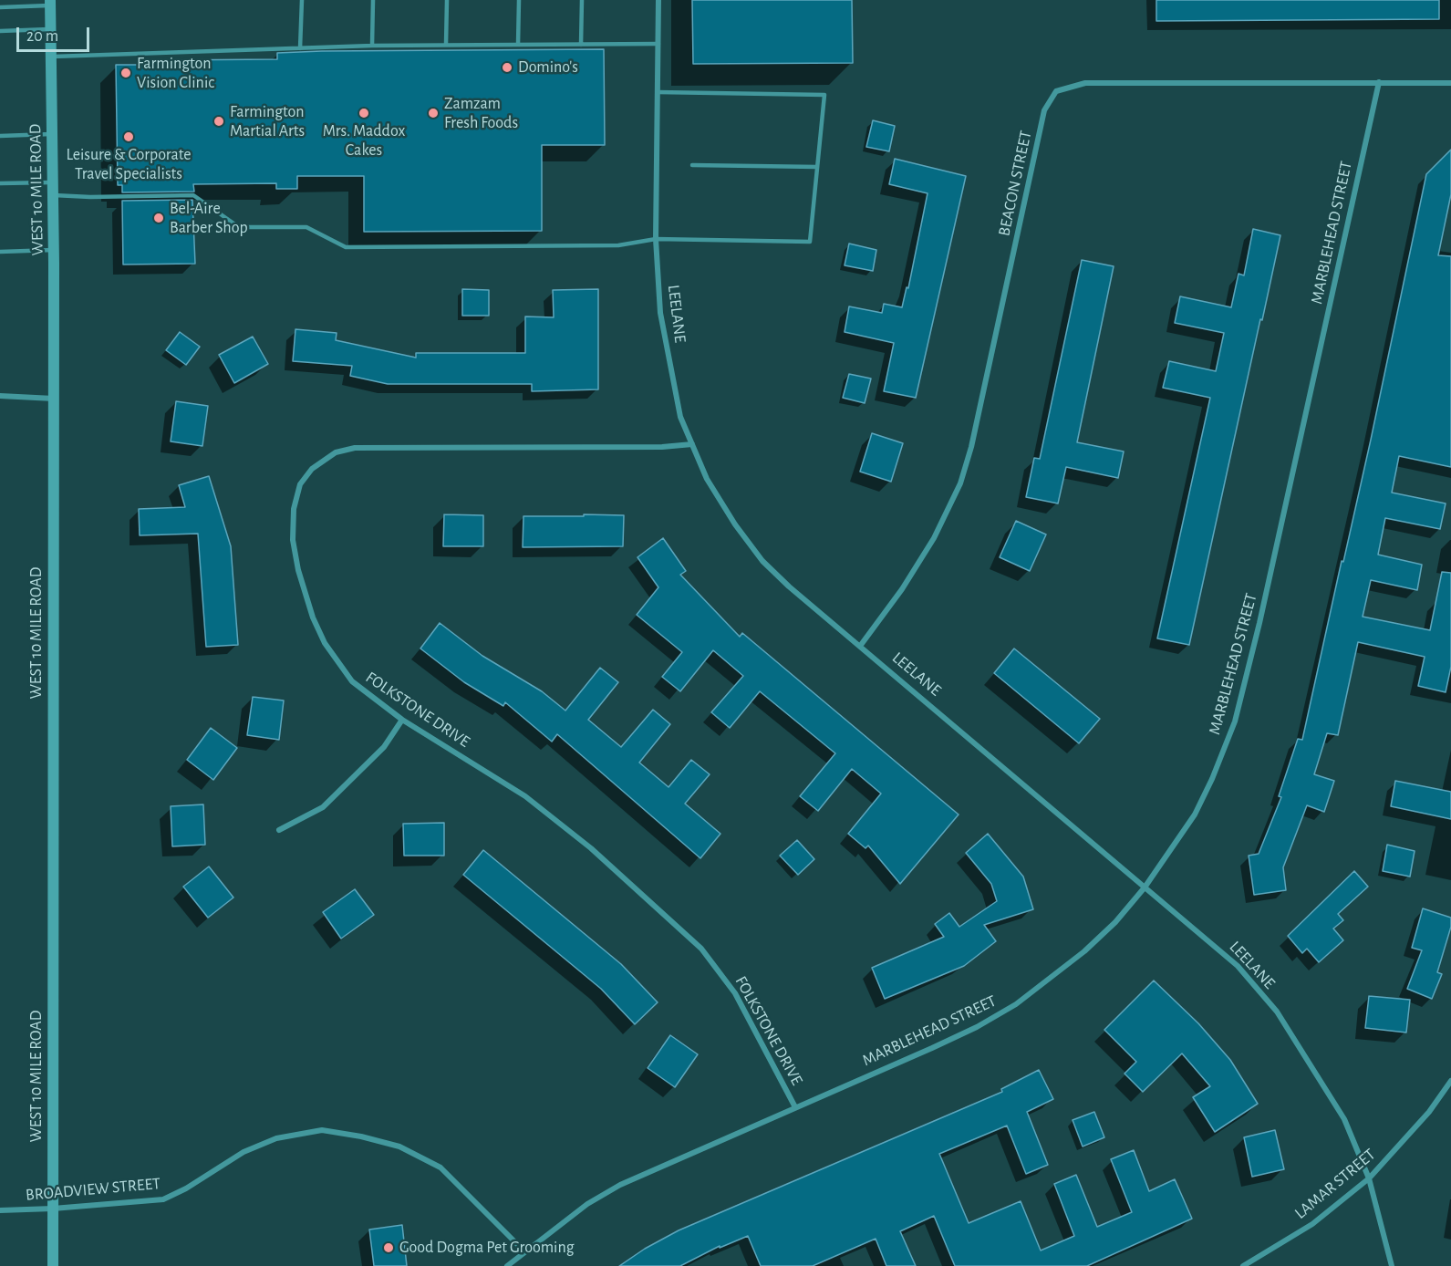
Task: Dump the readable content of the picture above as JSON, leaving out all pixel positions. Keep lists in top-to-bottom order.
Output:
{
  "streets": {
    "street": [
      "BEACON STREET",
      "WEST 10 MILE ROAD",
      "MARBLEHEAD STREET",
      "LEELANE",
      "FOLKSTONE DRIVE",
      "LAMAR STREET",
      "BROADVIEW STREET"
    ]
  },
  "crossings": [
    ["BEACON STREET", "MARBLEHEAD STREET"],
    ["BEACON STREET", "LEELANE"],
    ["WEST 10 MILE ROAD", "BROADVIEW STREET"],
    ["MARBLEHEAD STREET", "LEELANE"],
    ["MARBLEHEAD STREET", "FOLKSTONE DRIVE"],
    ["MARBLEHEAD STREET", "BROADVIEW STREET"],
    ["LEELANE", "FOLKSTONE DRIVE"],
    ["LEELANE", "LAMAR STREET"]
  ],
  "places": [
    "Domino's",
    "Farmington Vision Clinic",
    "Mrs. Maddox Cakes",
    "Zamzam Fresh Foods",
    "Farmington Martial Arts",
    "Leisure & Corporate Travel Specialists",
    "Bel-Aire Barber Shop",
    "Good Dogma Pet Grooming"
  ],
  "scale_bar": "20 m"
}
